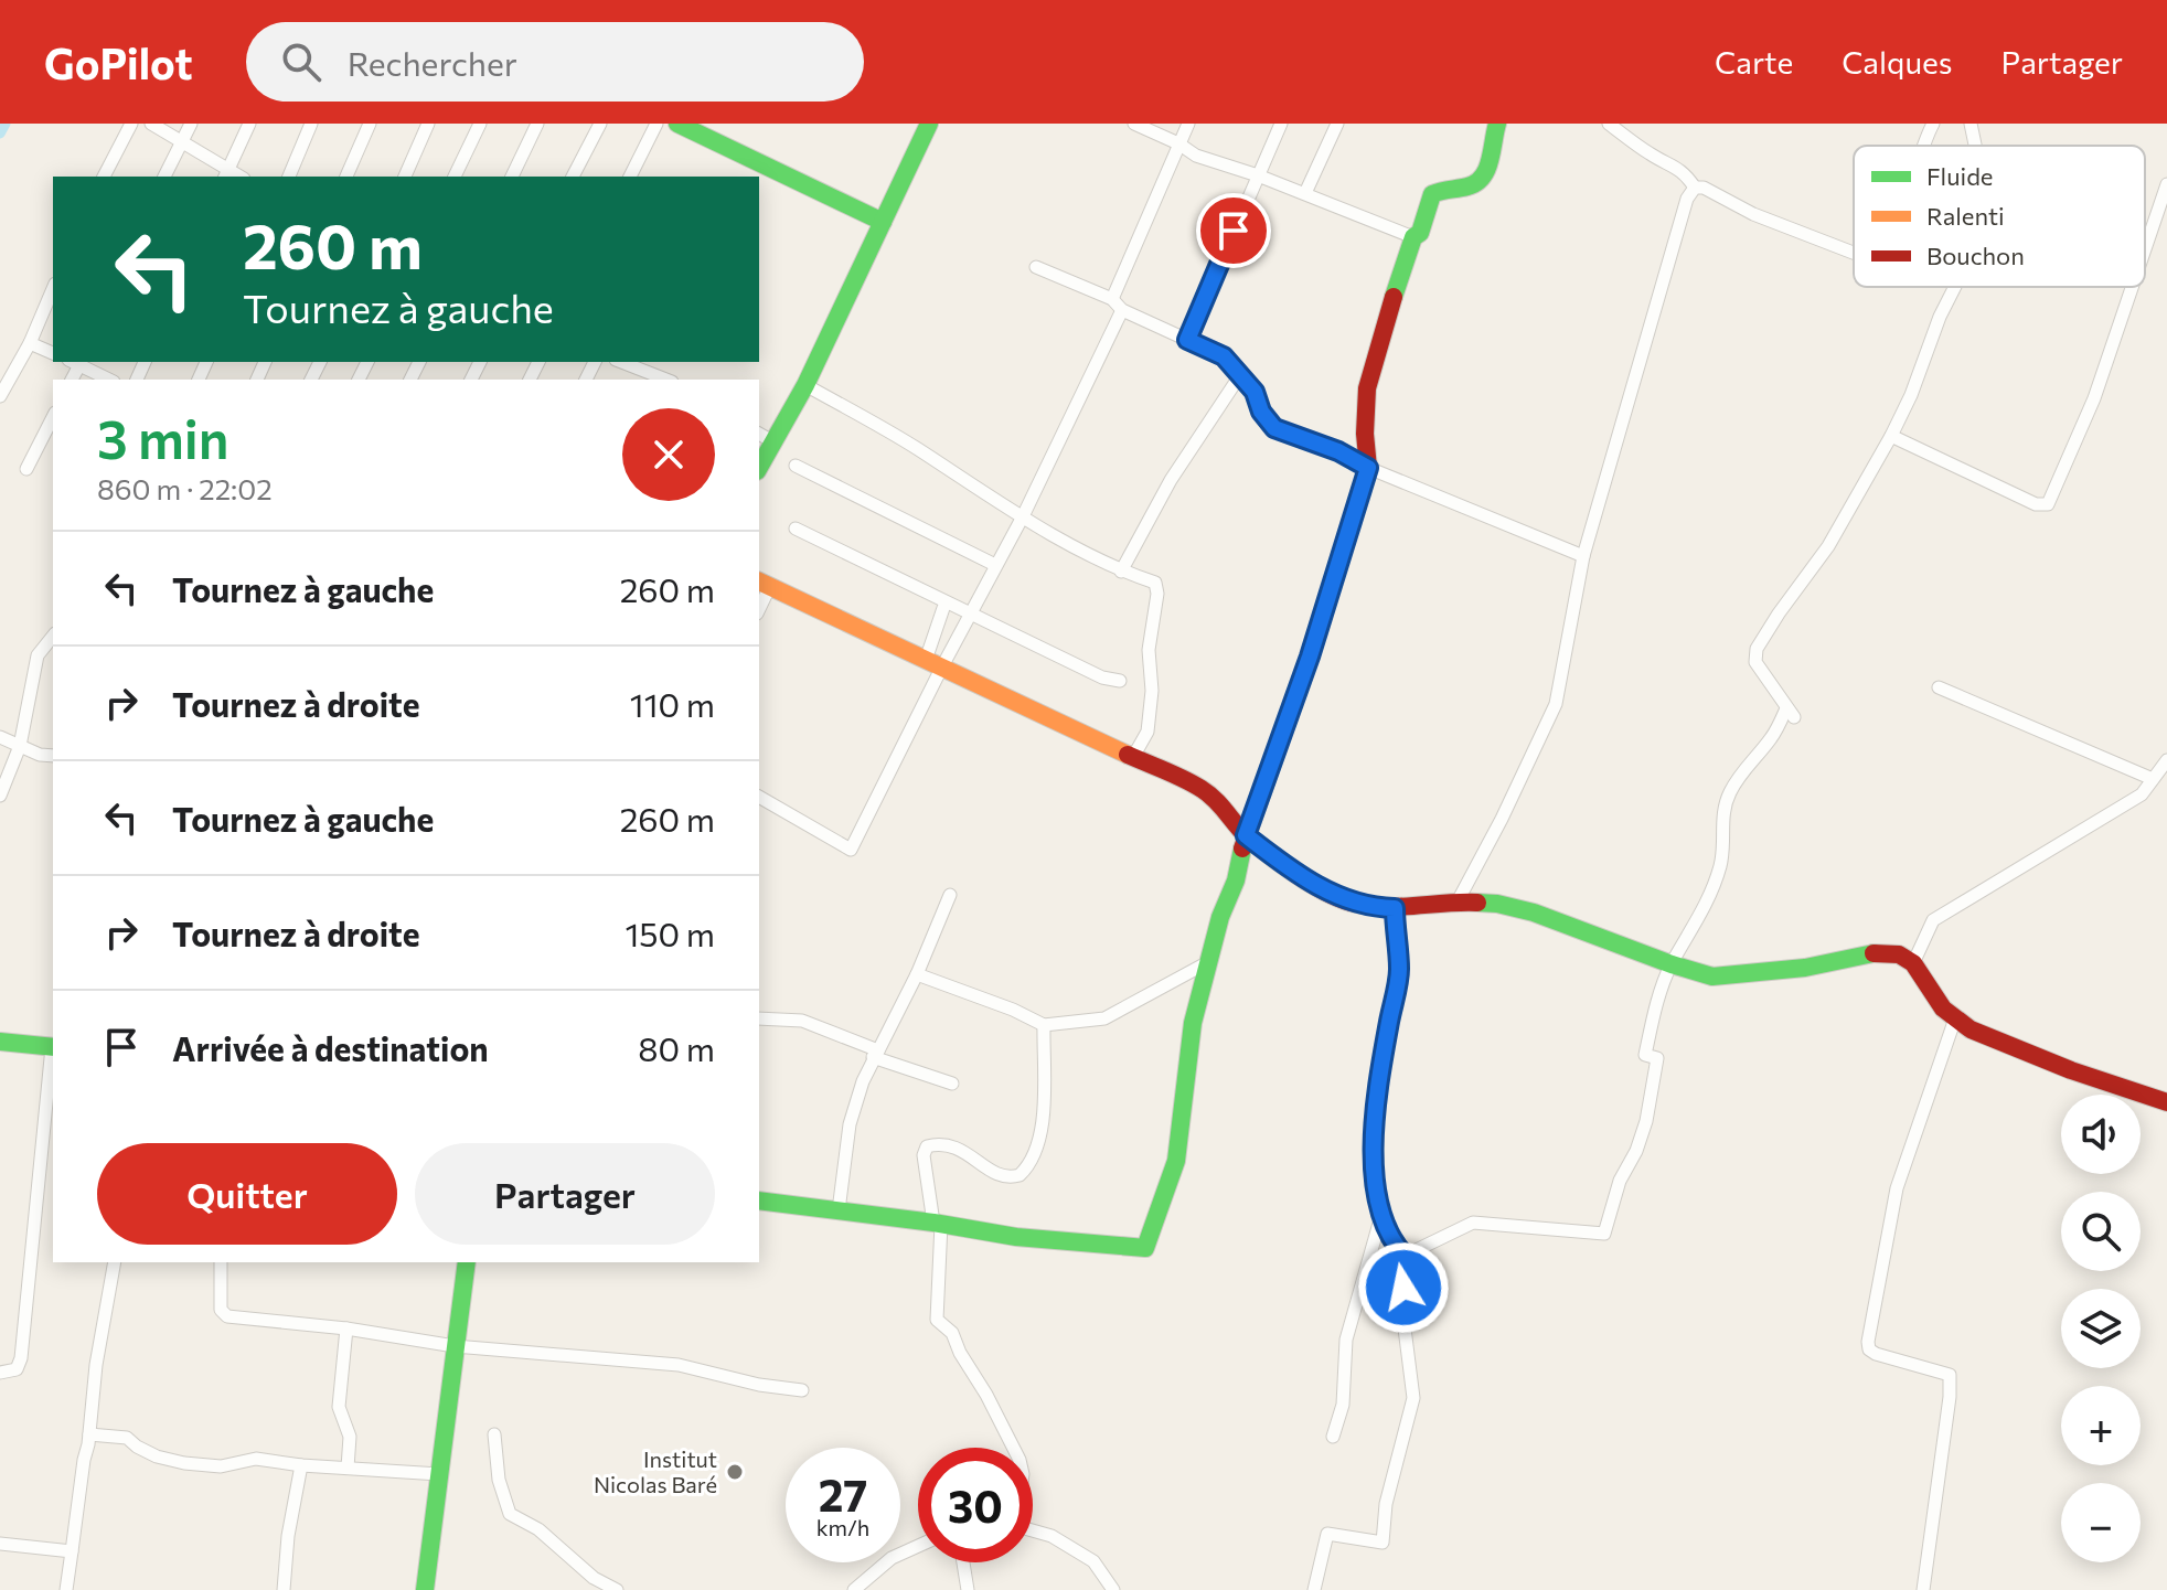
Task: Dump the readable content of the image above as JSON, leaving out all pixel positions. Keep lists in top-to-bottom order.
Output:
{
  "places": ["Institut Nicolas Baré"],
  "legend": ["Fluide", "Ralenti", "Bouchon"],
  "page": {
    "header": "GoPilot",
    "search": "Rechercher",
    "nav": ["Carte", "Calques", "Partager"],
    "turn": ["260 m", "Tournez à gauche"],
    "heading": ["3 min", "860 m · 22:02"],
    "list": [
      {
        "name": "Tournez à gauche",
        "value": "260 m"
      },
      {
        "name": "Tournez à droite",
        "value": "110 m"
      },
      {
        "name": "Tournez à gauche",
        "value": "260 m"
      },
      {
        "name": "Tournez à droite",
        "value": "150 m"
      },
      {
        "name": "Arrivée à destination",
        "value": "80 m"
      }
    ],
    "map_buttons": ["+", "−"],
    "buttons": ["Quitter", "Partager"],
    "speed": "27 km/h",
    "limit": "30"
  }
}
